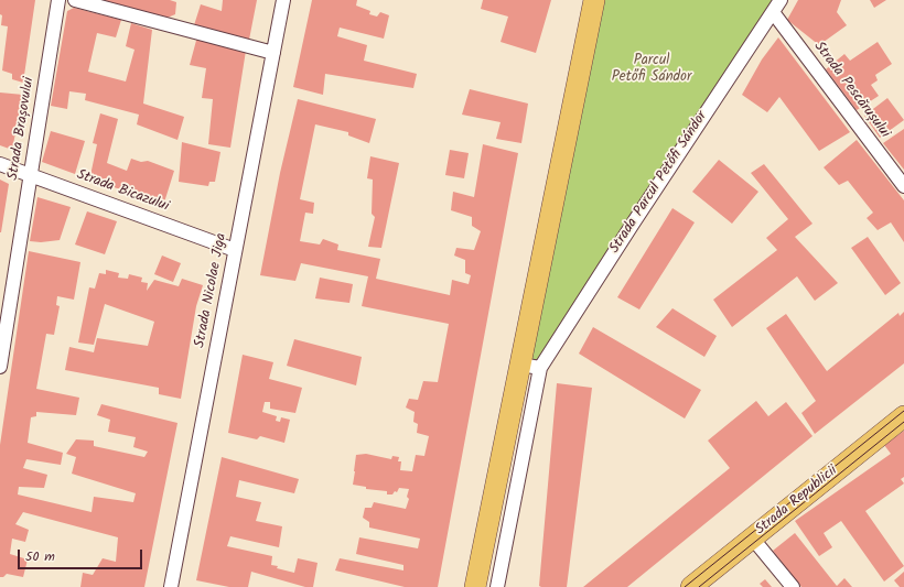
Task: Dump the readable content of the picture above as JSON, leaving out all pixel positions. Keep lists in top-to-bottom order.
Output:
{
  "streets": {
    "main road": ["Strada Republicii"],
    "street": [
      "Strada Pescărușului",
      "Strada Brașovului",
      "Strada Parcul Petőfi Sándor",
      "Strada Bicazului",
      "Strada Nicolae Jiga"
    ]
  },
  "crossings": [
    ["Strada Pescărușului", "Strada Parcul Petőfi Sándor"],
    ["Strada Brașovului", "Strada Bicazului"],
    ["Strada Bicazului", "Strada Nicolae Jiga"]
  ],
  "parks": ["Parcul Petőfi Sándor"],
  "scale_bar": "50 m"
}
